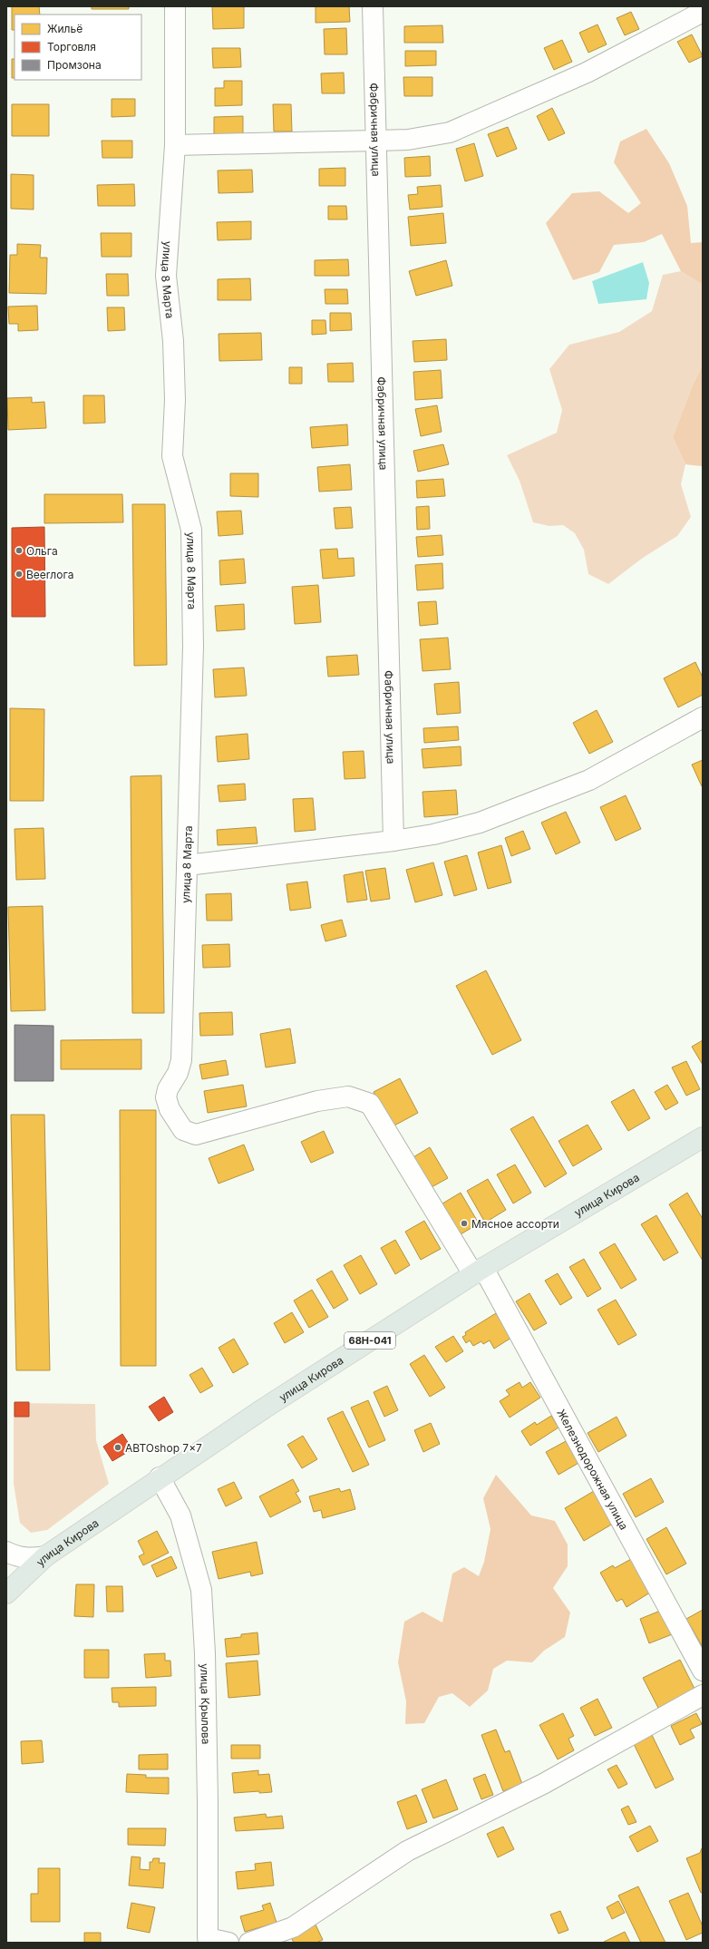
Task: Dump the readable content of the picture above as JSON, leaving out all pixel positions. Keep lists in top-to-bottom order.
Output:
{
  "streets": {
    "main road": ["улица Кирова", "68Н-041"],
    "street": [
      "Фабричная улица",
      "улица 8 Марта",
      "Железнодорожная улица",
      "улица Крылова"
    ]
  },
  "crossings": [
    ["улица 8 Марта", "Железнодорожная улица"],
    ["улица Кирова", "Железнодорожная улица"],
    ["улица Кирова", "улица Крылова"]
  ],
  "places": [
    "Ольга",
    "Beerлога",
    "Мясное ассорти",
    "АВТОshop 7x7"
  ],
  "legend": ["Жильё", "Торговля", "Промзона"]
}
